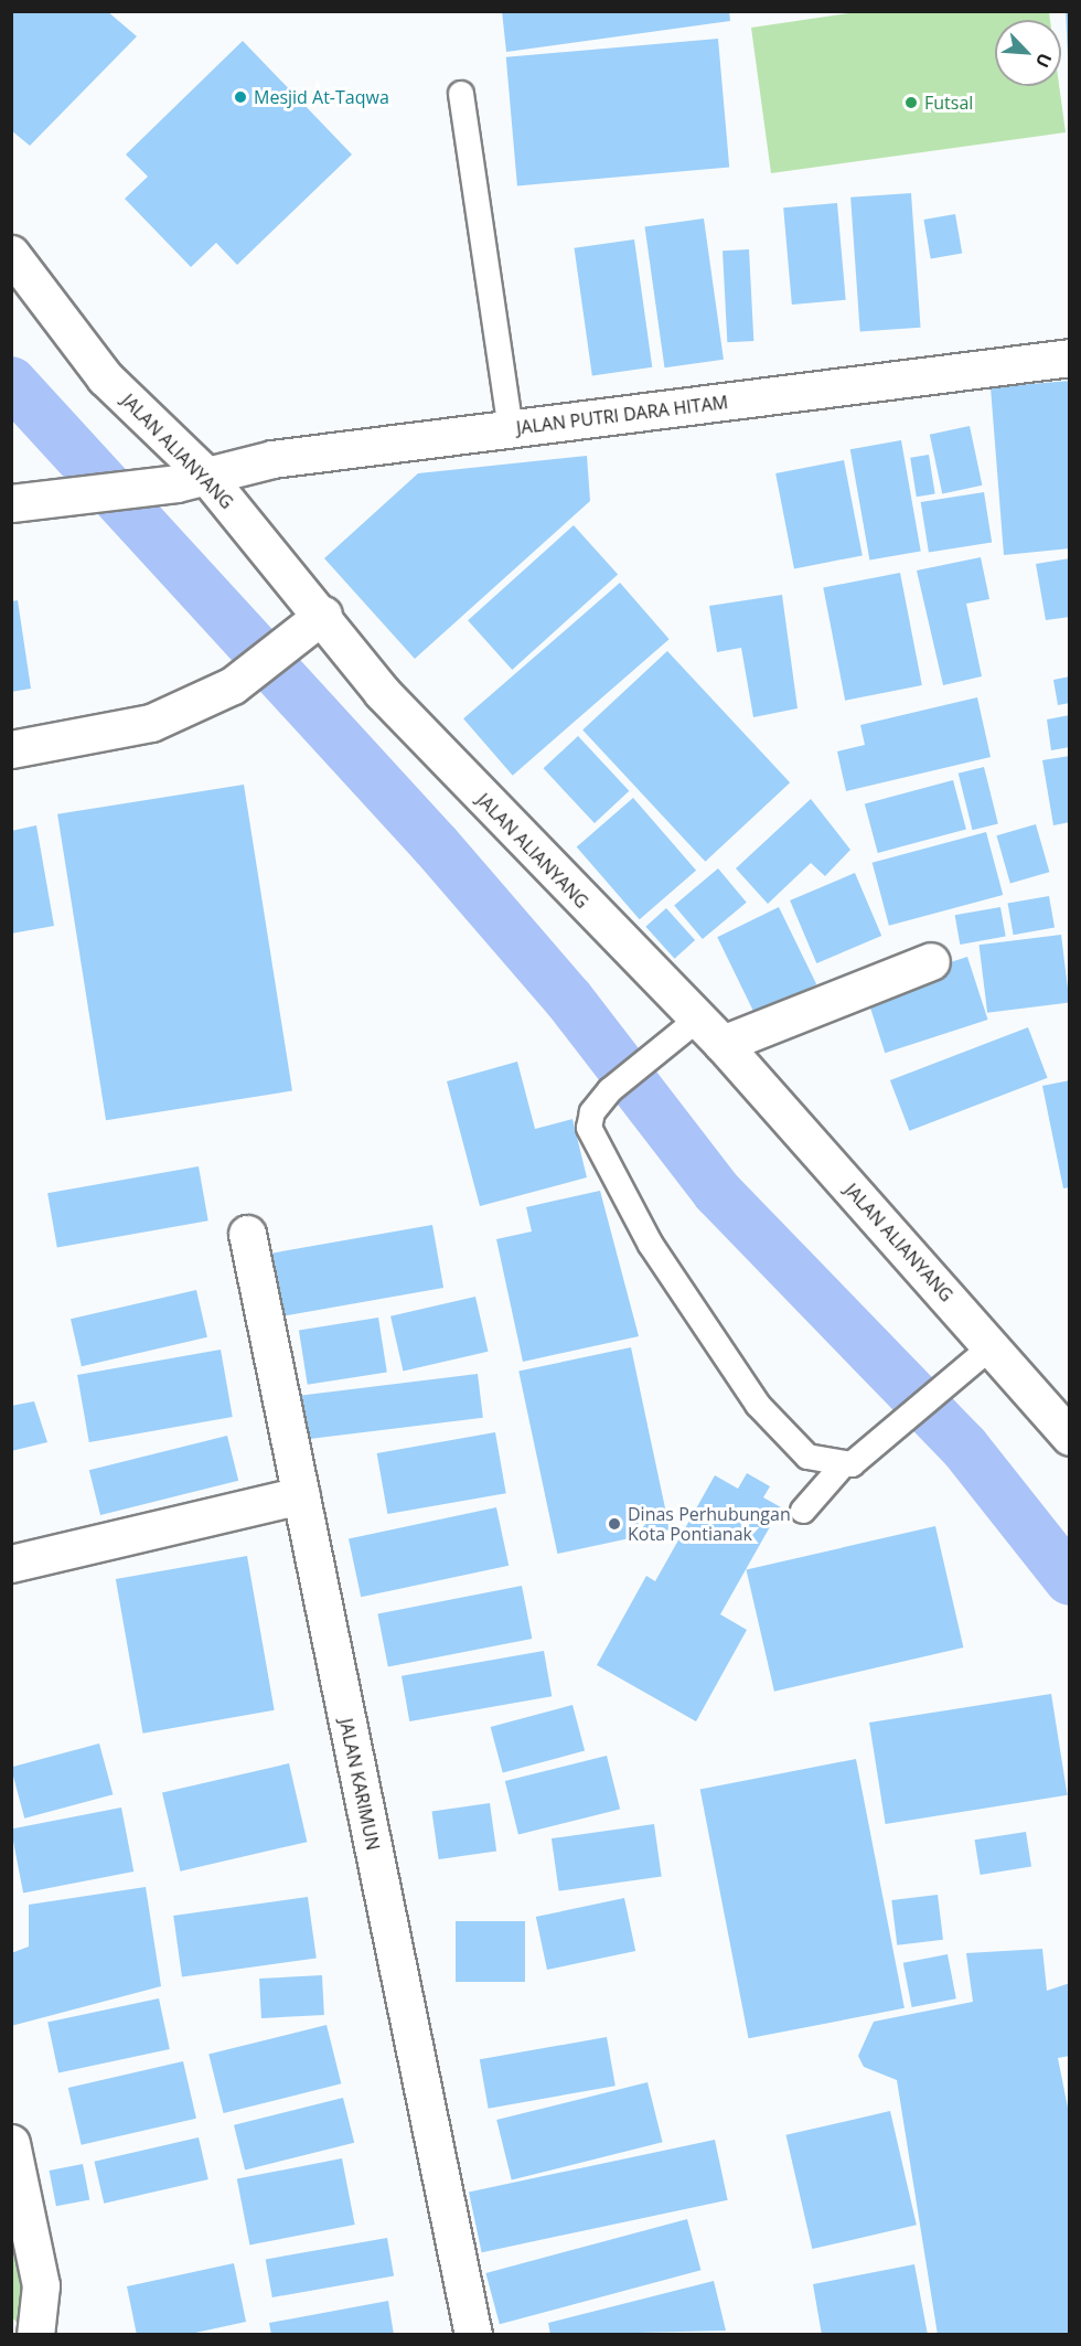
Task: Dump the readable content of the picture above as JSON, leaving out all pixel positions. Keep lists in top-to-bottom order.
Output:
{
  "streets": {
    "street": ["JALAN PUTRI DARA HITAM", "JALAN ALIANYANG", "JALAN KARIMUN"]
  },
  "crossings": [
    ["JALAN PUTRI DARA HITAM", "JALAN ALIANYANG"]
  ],
  "places": ["Mesjid At-Taqwa", "Futsal", "Dinas Perhubungan Kota Pontianak"],
  "north": "bottom right"
}
